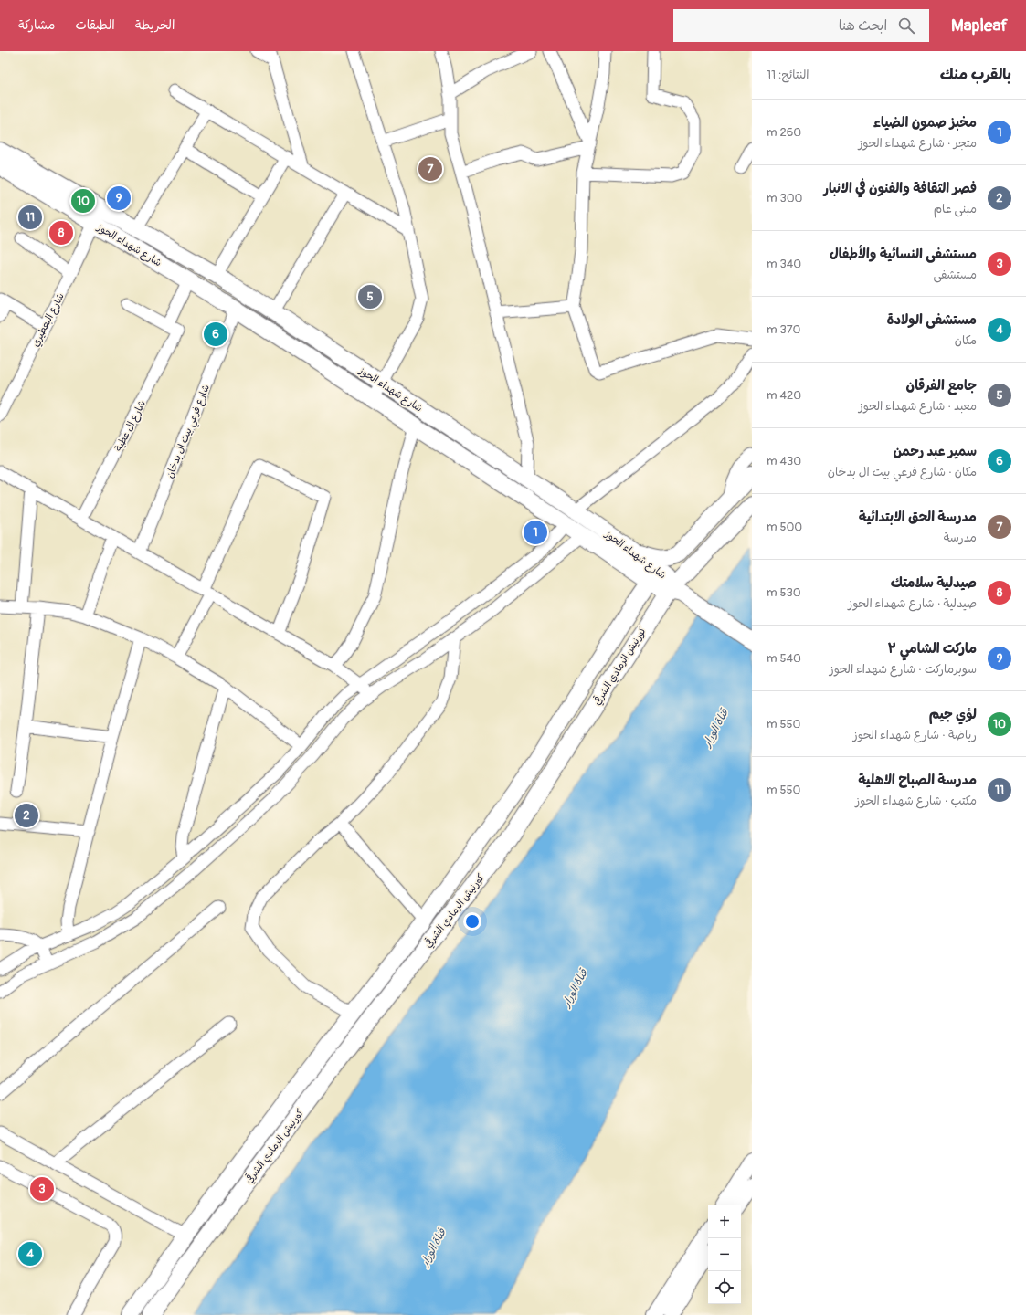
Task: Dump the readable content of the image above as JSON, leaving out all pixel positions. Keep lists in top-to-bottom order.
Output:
{
  "streets": {
    "main road": ["شارع شهداء الحوز", "كورنيش الرمادي الشرقي"],
    "street": ["شارع البعطيري", "شارع ال عطية", "شارع فرعي بيت ال بدخان"]
  },
  "crossings": [
    ["شارع شهداء الحوز", "شارع البعطيري"],
    ["شارع شهداء الحوز", "شارع ال عطية"],
    ["شارع شهداء الحوز", "شارع فرعي بيت ال بدخان"],
    ["شارع شهداء الحوز", "كورنيش الرمادي الشرقي"]
  ],
  "water": ["قناة الورار"],
  "page": {
    "header": "Mapleaf",
    "search": "ابحث هنا",
    "nav": ["الخريطة", "الطبقات", "مشاركة"],
    "heading": ["بالقرب منك", "النتائج: 11"],
    "list": [
      {
        "mark": "1",
        "name": "مخبز صمون الضياء",
        "note": "متجر · شارع شهداء الحوز",
        "value": "260 m"
      },
      {
        "mark": "2",
        "name": "فصر الثقافة والفنون في الانبار",
        "note": "مبنى عام",
        "value": "300 m"
      },
      {
        "mark": "3",
        "name": "مستشفى النسائية والأطفال",
        "note": "مستشفى",
        "value": "340 m"
      },
      {
        "mark": "4",
        "name": "مستشفى الولادة",
        "note": "مكان",
        "value": "370 m"
      },
      {
        "mark": "5",
        "name": "جامع الفرقان",
        "note": "معبد · شارع شهداء الحوز",
        "value": "420 m"
      },
      {
        "mark": "6",
        "name": "سمير عبد رحمن",
        "note": "مكان · شارع فرعي بيت ال بدخان",
        "value": "430 m"
      },
      {
        "mark": "7",
        "name": "مدرسة الحق الابتدائية",
        "note": "مدرسة",
        "value": "500 m"
      },
      {
        "mark": "8",
        "name": "صيدلية سلامتك",
        "note": "صيدلية · شارع شهداء الحوز",
        "value": "530 m"
      },
      {
        "mark": "9",
        "name": "ماركت الشامي ٣",
        "note": "سوبرماركت · شارع شهداء الحوز",
        "value": "540 m"
      },
      {
        "mark": "10",
        "name": "لؤي جيم",
        "note": "رياضة · شارع شهداء الحوز",
        "value": "550 m"
      },
      {
        "mark": "11",
        "name": "مدرسة الصباح الاهلية",
        "note": "مكتب · شارع شهداء الحوز",
        "value": "550 m"
      }
    ],
    "pins": [
      "7",
      "9",
      "10",
      "11",
      "8",
      "5",
      "6",
      "1",
      "2",
      "3",
      "4"
    ],
    "map_buttons": ["+", "−"]
  }
}
